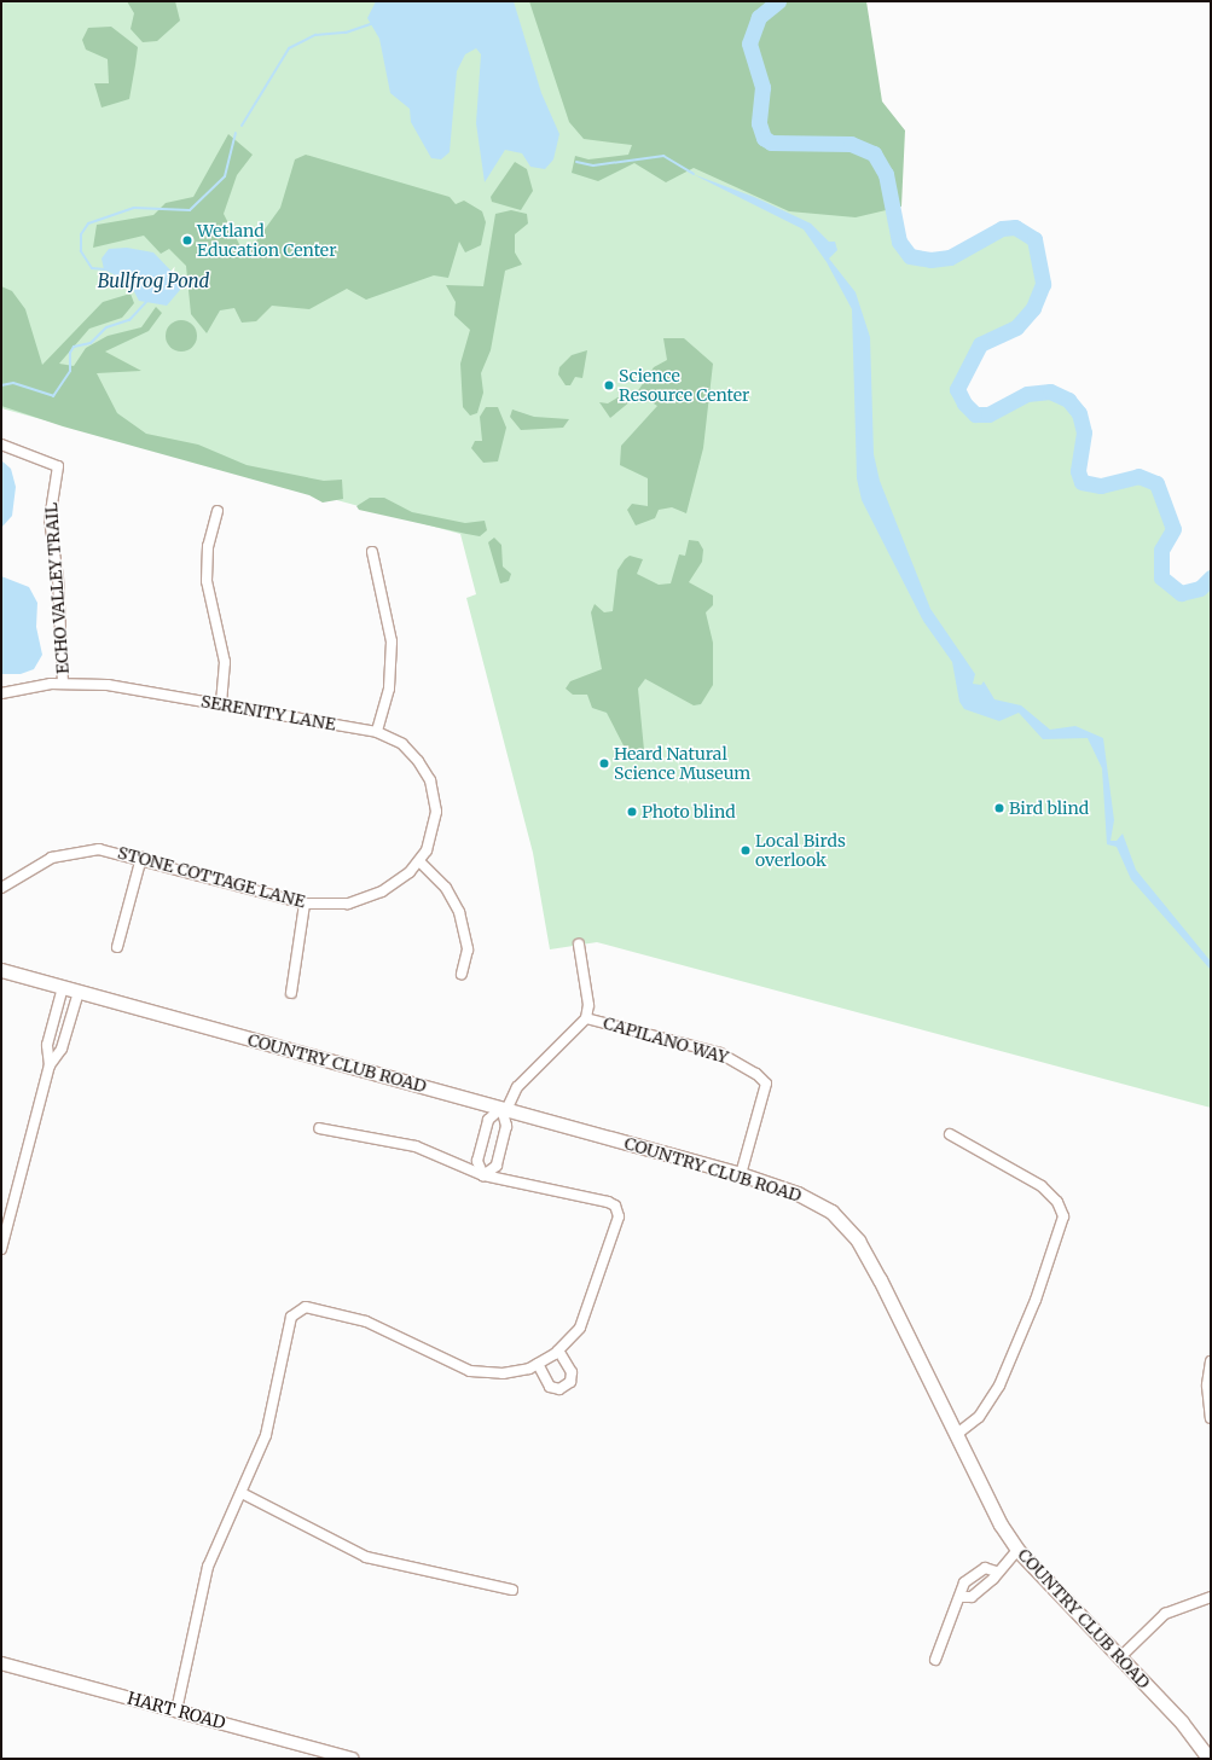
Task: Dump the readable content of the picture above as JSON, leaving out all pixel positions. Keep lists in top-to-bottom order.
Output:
{
  "streets": {
    "main road": ["COUNTRY CLUB ROAD"],
    "street": [
      "ECHO VALLEY TRAIL",
      "SERENITY LANE",
      "STONE COTTAGE LANE",
      "CAPILANO WAY",
      "HART ROAD"
    ]
  },
  "crossings": [
    ["ECHO VALLEY TRAIL", "SERENITY LANE"],
    ["SERENITY LANE", "STONE COTTAGE LANE"],
    ["CAPILANO WAY", "COUNTRY CLUB ROAD"]
  ],
  "water": ["Bullfrog Pond"],
  "places": [
    "Wetland Education Center",
    "Science Resource Center",
    "Heard Natural Science Museum",
    "Bird blind",
    "Photo blind",
    "Local Birds overlook"
  ]
}
